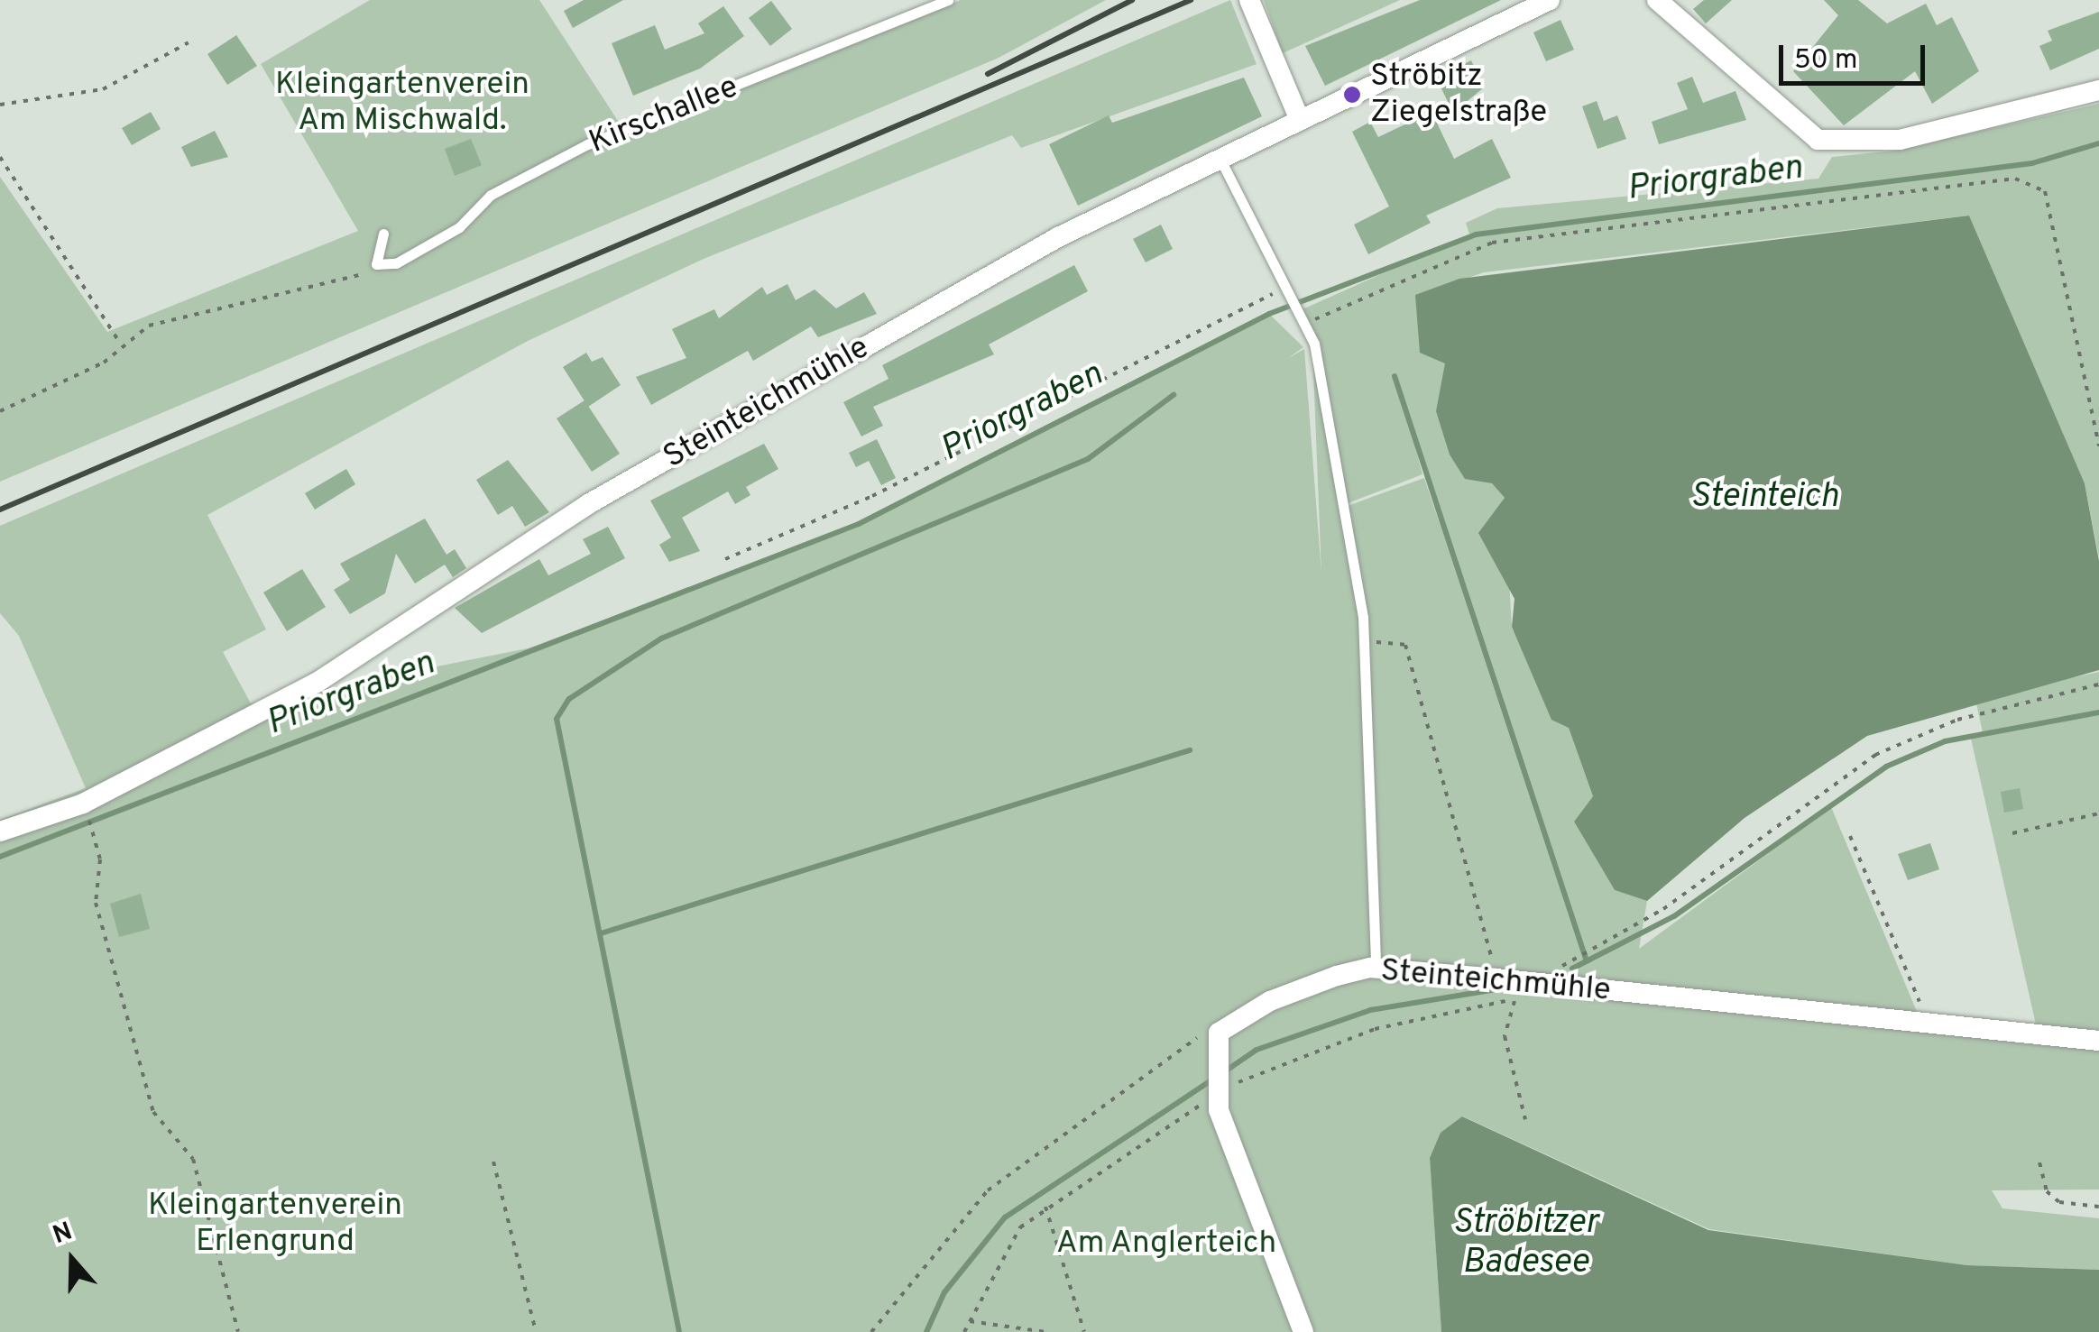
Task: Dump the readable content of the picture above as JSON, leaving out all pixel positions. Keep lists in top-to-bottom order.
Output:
{
  "streets": {
    "street": ["Steinteichmühle"],
    "lane": ["Kirschallee"]
  },
  "water": ["Priorgraben", "Steinteich", "Ströbitzer Badesee"],
  "parks": ["Kleingartenverein Am Mischwald.", "Kleingartenverein Erlengrund", "Am Anglerteich"],
  "places": ["Ströbitz Ziegelstraße"],
  "scale_bar": "50 m",
  "north": "top"
}
